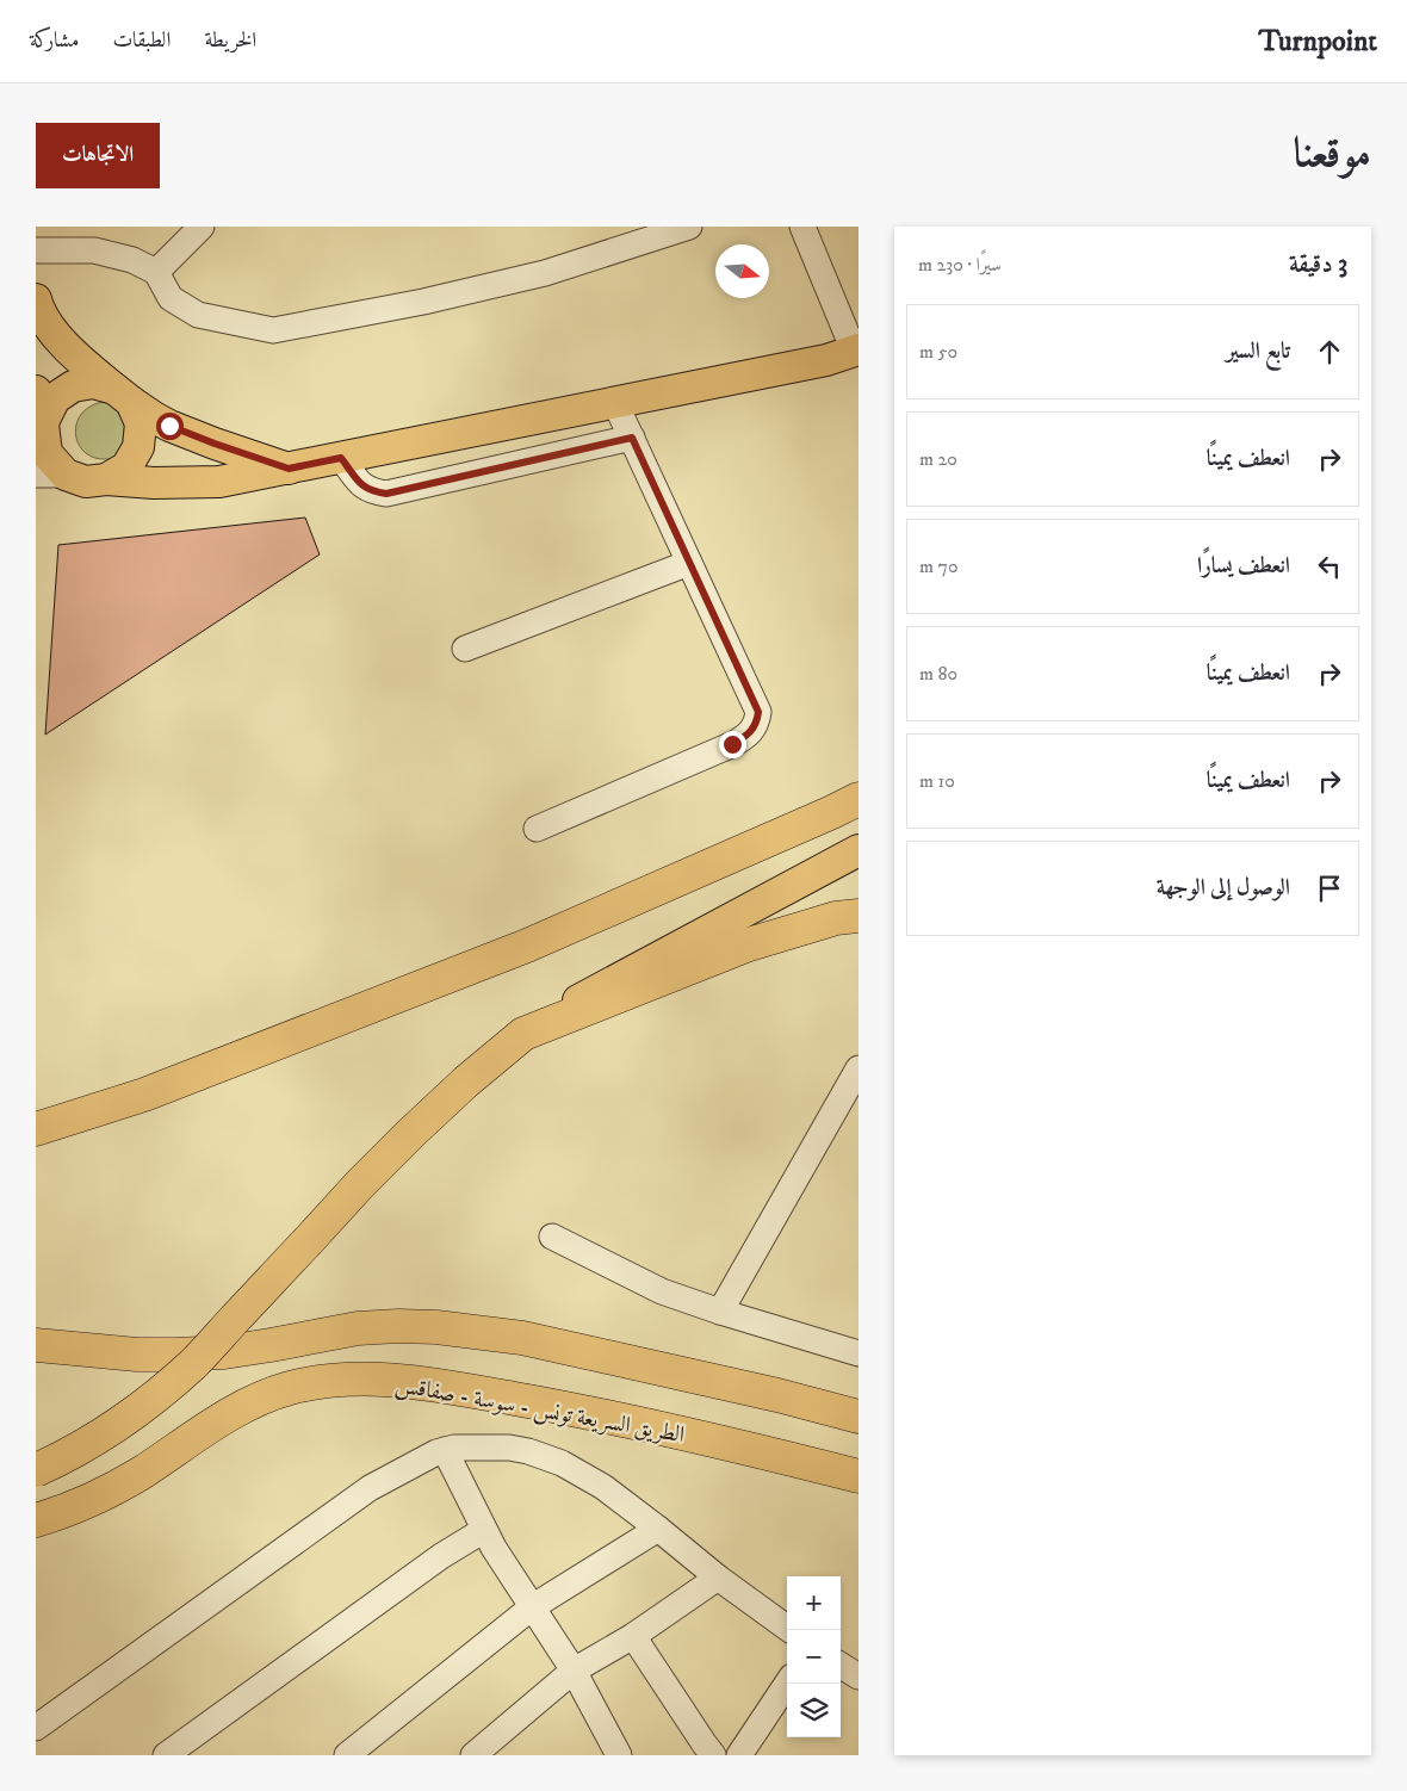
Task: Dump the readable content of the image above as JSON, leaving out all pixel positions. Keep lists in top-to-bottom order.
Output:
{
  "streets": {
    "highway": ["الطريق السريعة تونس - سوسة - صفاقس"]
  },
  "north": "right",
  "page": {
    "header": "Turnpoint",
    "nav": ["الخريطة", "الطبقات", "مشاركة"],
    "title": "موقعنا",
    "buttons": "الاتجاهات",
    "heading": ["3 دقيقة", "سيرًا · 230 m"],
    "list": [
      ["تابع السير", "50 m"],
      ["انعطف يمينًا", "20 m"],
      ["انعطف يسارًا", "70 m"],
      ["انعطف يمينًا", "80 m"],
      ["انعطف يمينًا", "10 m"],
      "الوصول إلى الوجهة"
    ],
    "map_buttons": ["+", "−"]
  }
}
